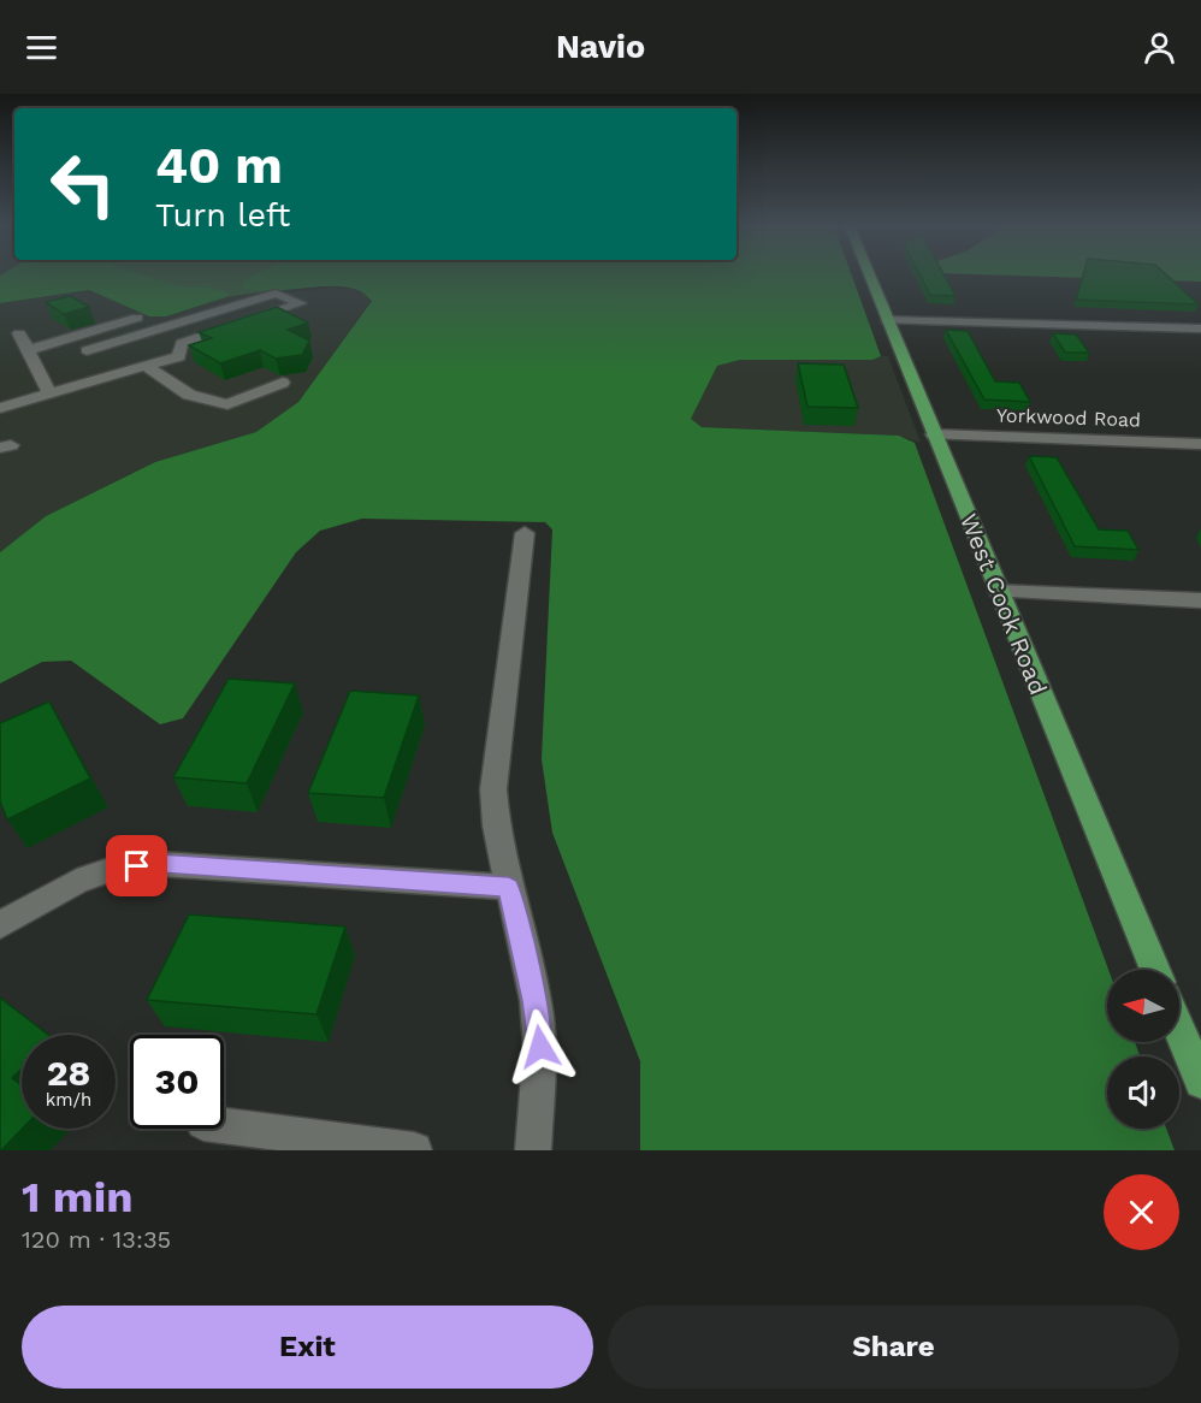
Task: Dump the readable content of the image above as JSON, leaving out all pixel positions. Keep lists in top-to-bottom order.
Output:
{
  "streets": {
    "main road": ["West Cook Road"],
    "street": ["Yorkwood Road"]
  },
  "crossings": [
    ["Yorkwood Road", "West Cook Road"]
  ],
  "north": "left",
  "page": {
    "header": "Navio",
    "turn": ["40 m", "Turn left"],
    "speed": "28 km/h",
    "limit": "30",
    "heading": ["1 min", "120 m · 13:35"],
    "buttons": ["Exit", "Share"]
  }
}
